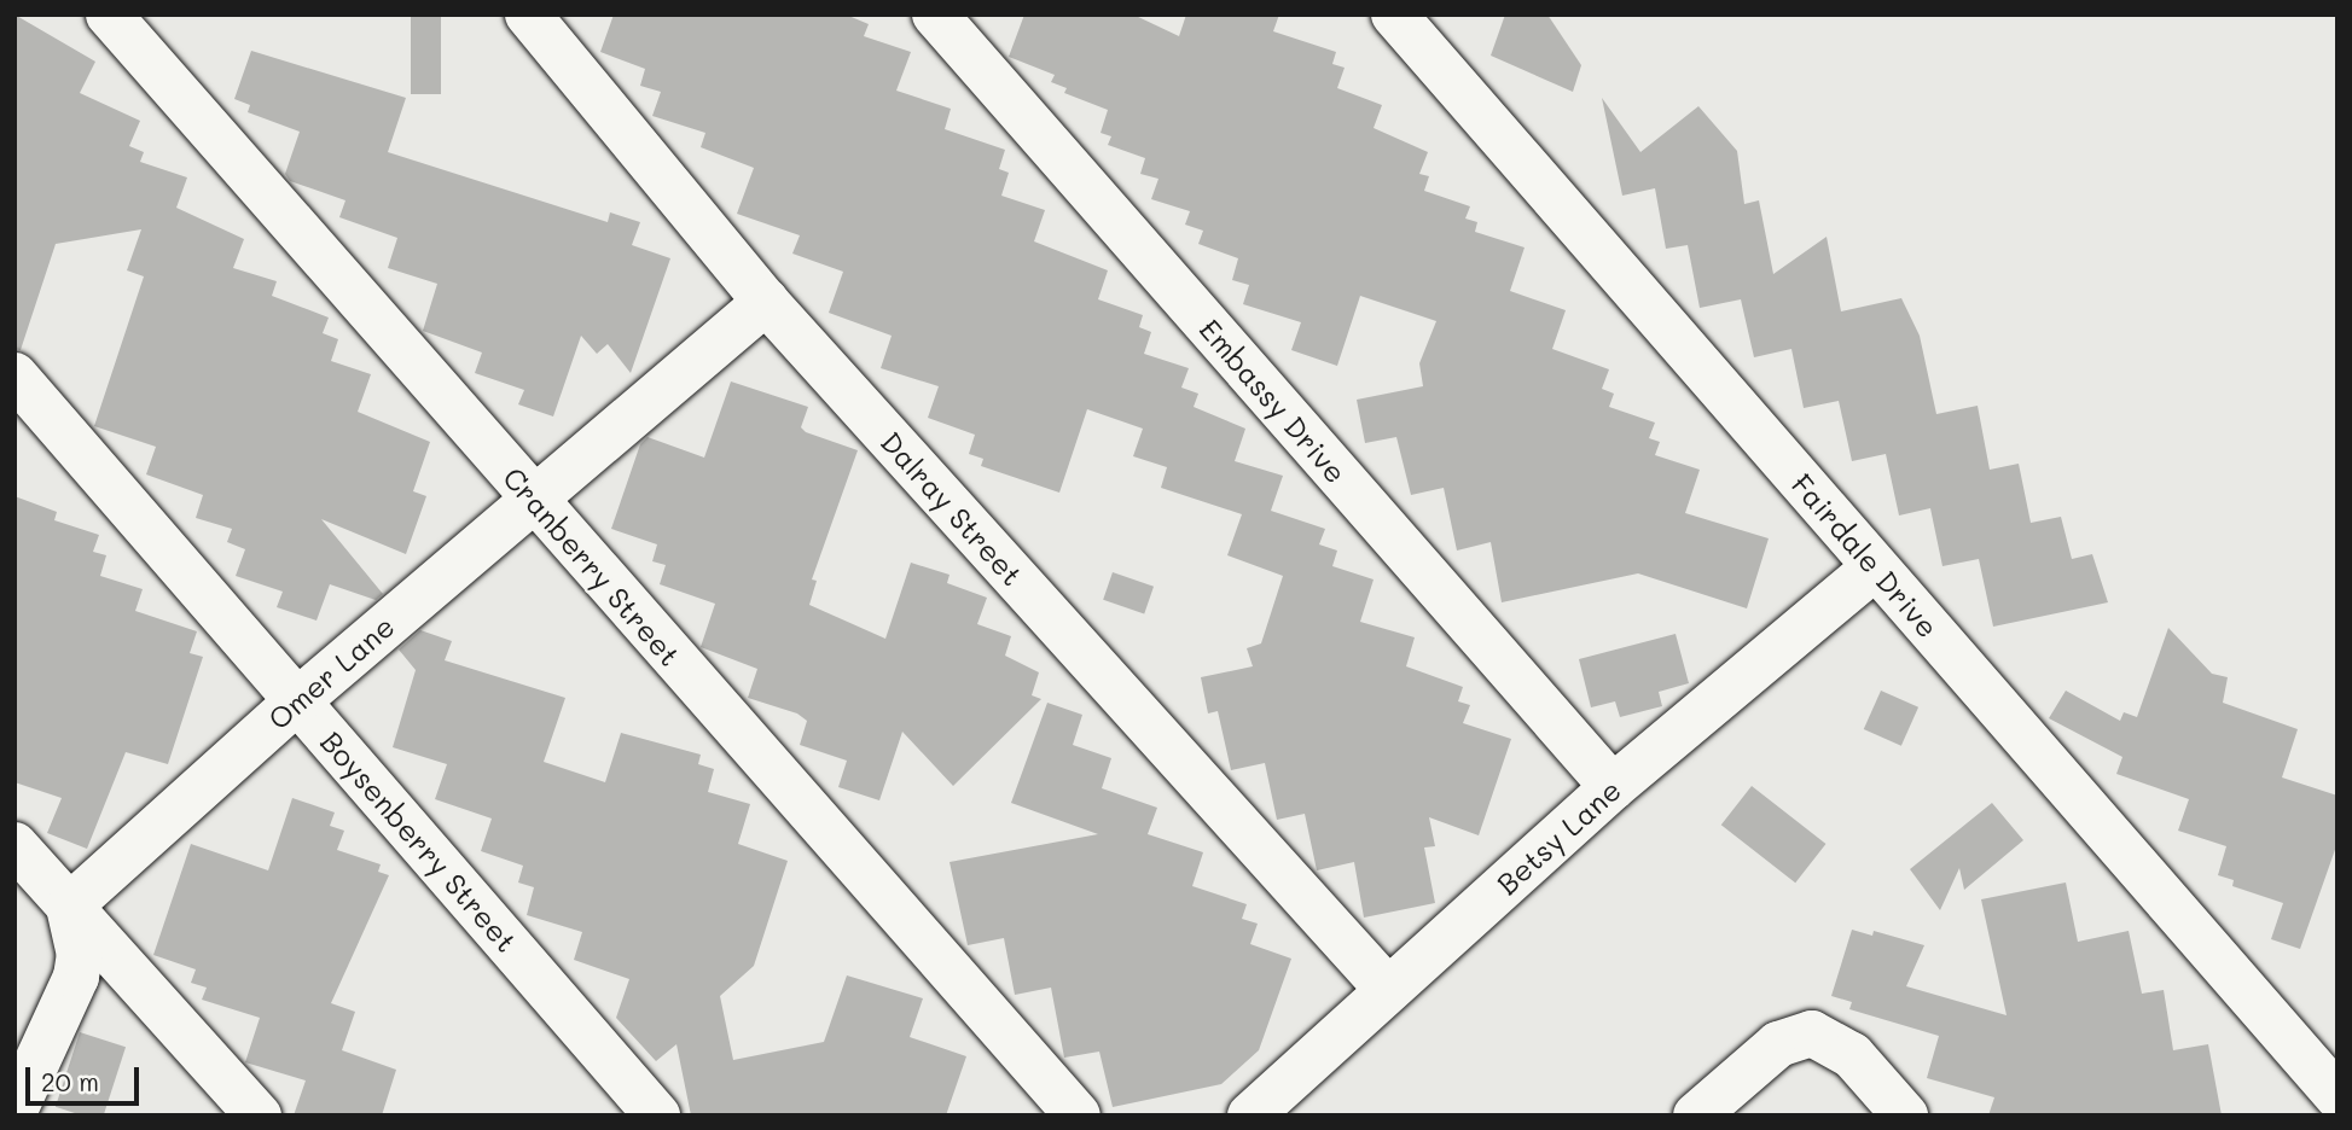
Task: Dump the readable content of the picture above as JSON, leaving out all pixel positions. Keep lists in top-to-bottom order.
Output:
{
  "streets": {
    "street": [
      "Embassy Drive",
      "Dalray Street",
      "Fairdale Drive",
      "Cranberry Street",
      "Omer Lane",
      "Betsy Lane",
      "Boysenberry Street"
    ]
  },
  "crossings": [
    ["Embassy Drive", "Betsy Lane"],
    ["Dalray Street", "Omer Lane"],
    ["Dalray Street", "Betsy Lane"],
    ["Fairdale Drive", "Betsy Lane"],
    ["Cranberry Street", "Omer Lane"],
    ["Omer Lane", "Boysenberry Street"]
  ],
  "scale_bar": "20 m"
}
